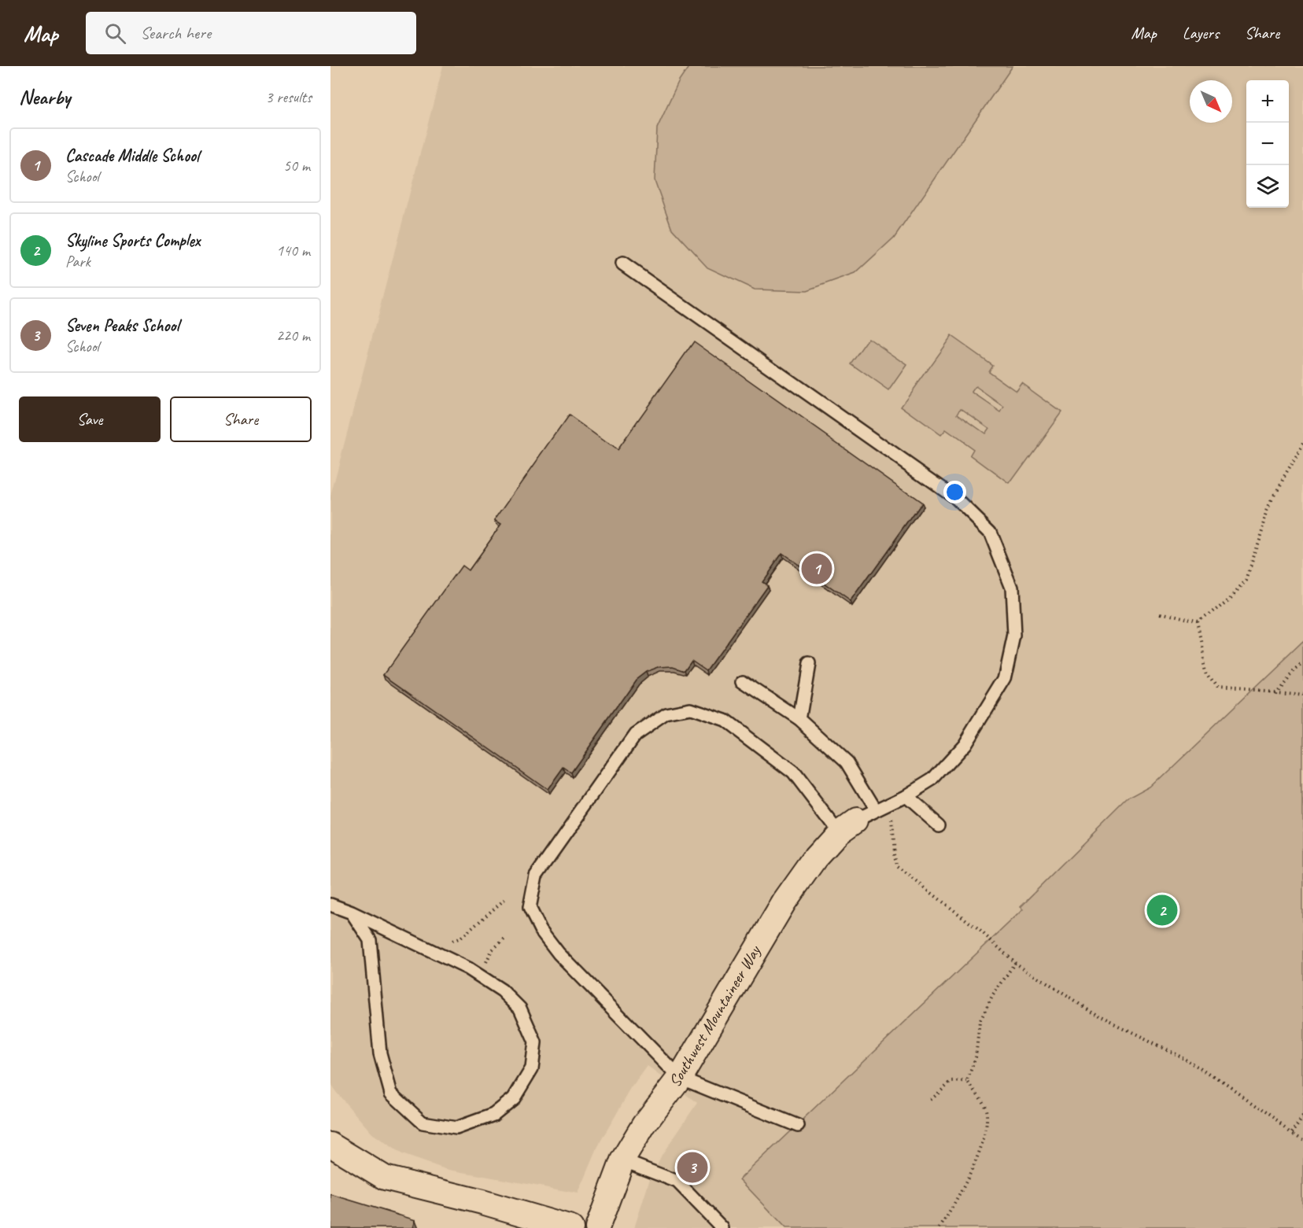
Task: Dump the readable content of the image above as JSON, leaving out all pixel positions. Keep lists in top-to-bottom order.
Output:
{
  "streets": {
    "street": ["Southwest Mountaineer Way"]
  },
  "north": "bottom right",
  "page": {
    "header": "Map",
    "search": "Search here",
    "nav": ["Map", "Layers", "Share"],
    "heading": ["Nearby", "3 results"],
    "map_buttons": ["+", "−"],
    "list": [
      {
        "mark": "1",
        "name": "Cascade Middle School",
        "note": "School",
        "value": "50 m"
      },
      {
        "mark": "2",
        "name": "Skyline Sports Complex",
        "note": "Park",
        "value": "140 m"
      },
      {
        "mark": "3",
        "name": "Seven Peaks School",
        "note": "School",
        "value": "220 m"
      }
    ],
    "buttons": ["Save", "Share"],
    "pins": ["1", "2", "3"]
  }
}
